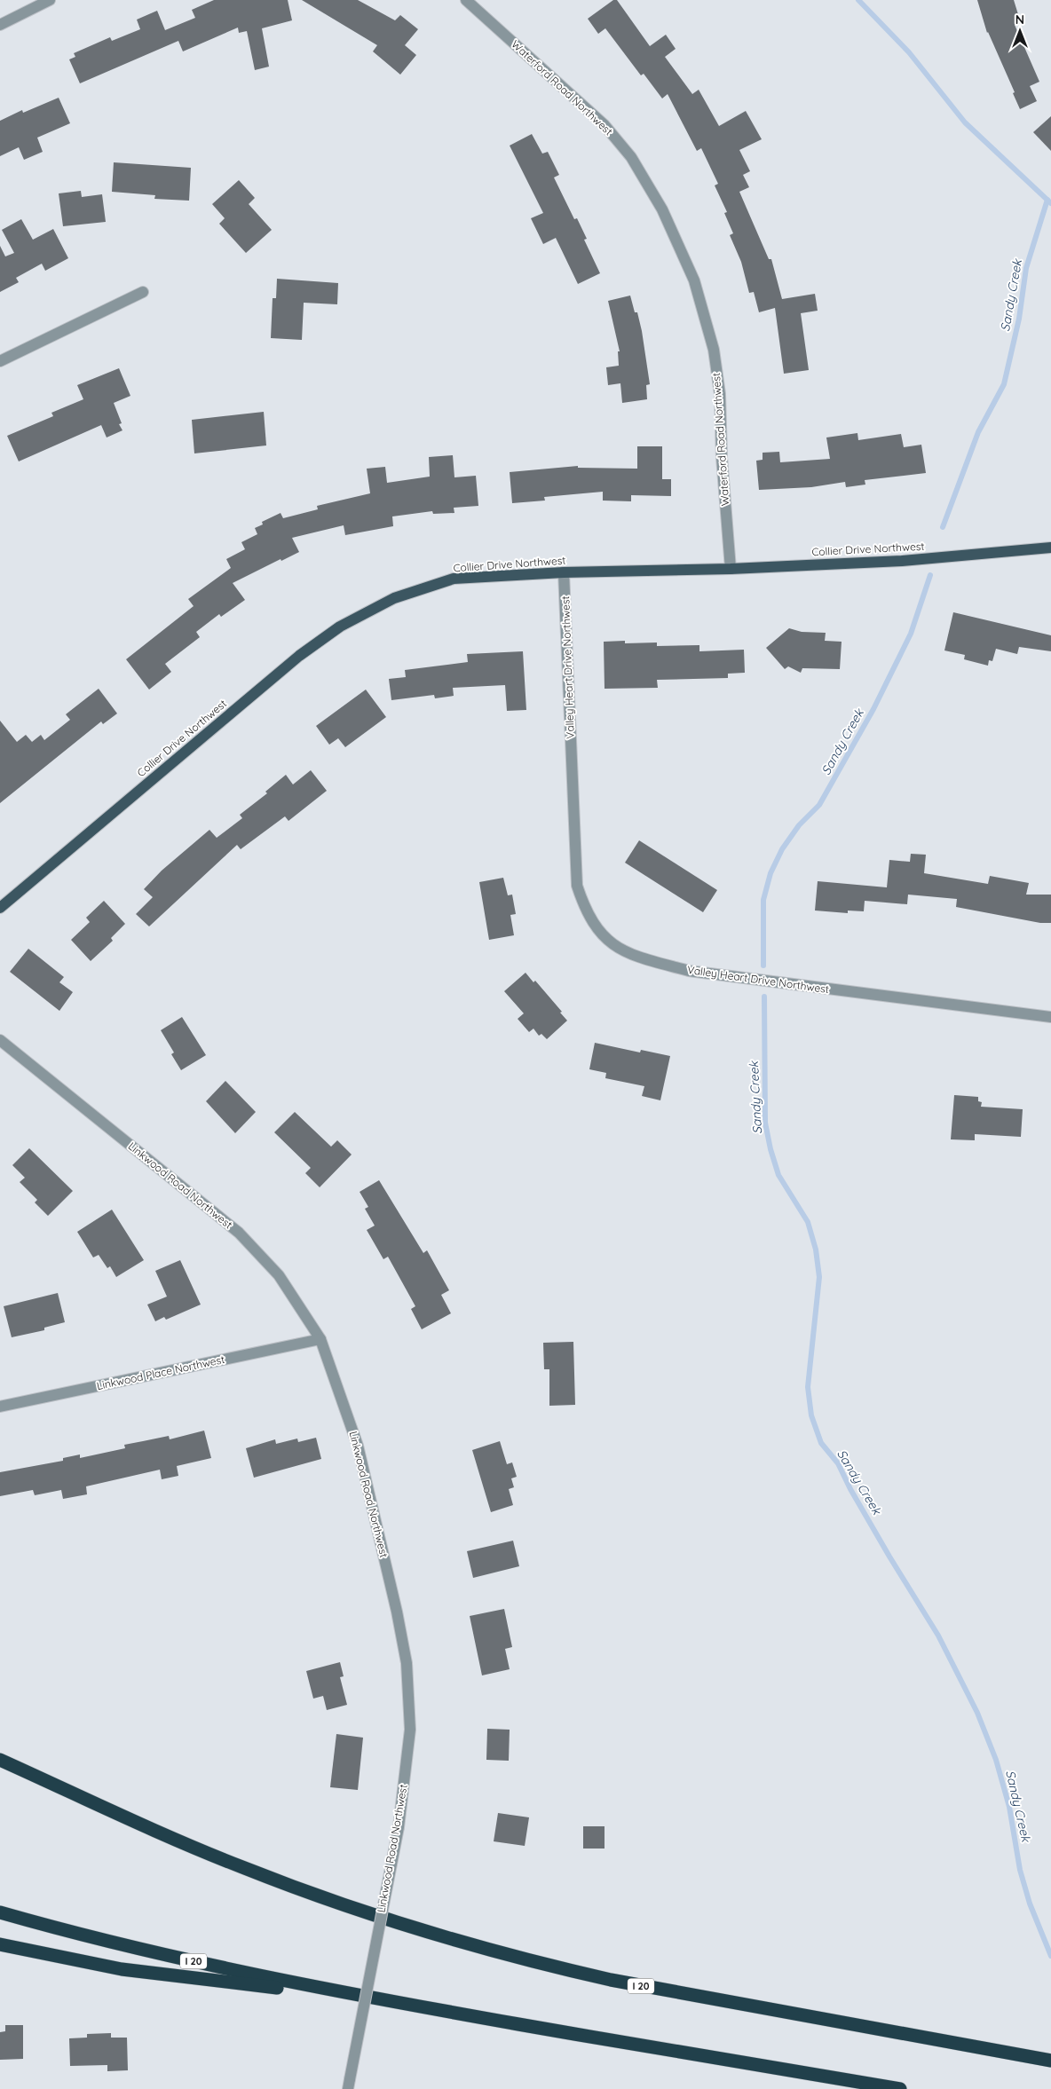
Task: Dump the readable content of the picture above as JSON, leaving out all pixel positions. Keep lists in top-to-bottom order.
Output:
{
  "streets": {
    "highway": ["I 20"],
    "main road": ["Collier Drive Northwest"],
    "street": [
      "Waterford Road Northwest",
      "Valley Heart Drive Northwest",
      "Linkwood Road Northwest",
      "Linkwood Place Northwest"
    ]
  },
  "crossings": [
    ["Waterford Road Northwest", "Collier Drive Northwest"],
    ["Collier Drive Northwest", "Valley Heart Drive Northwest"],
    ["Linkwood Road Northwest", "Linkwood Place Northwest"]
  ],
  "water": ["Sandy Creek"],
  "north": "top"
}
